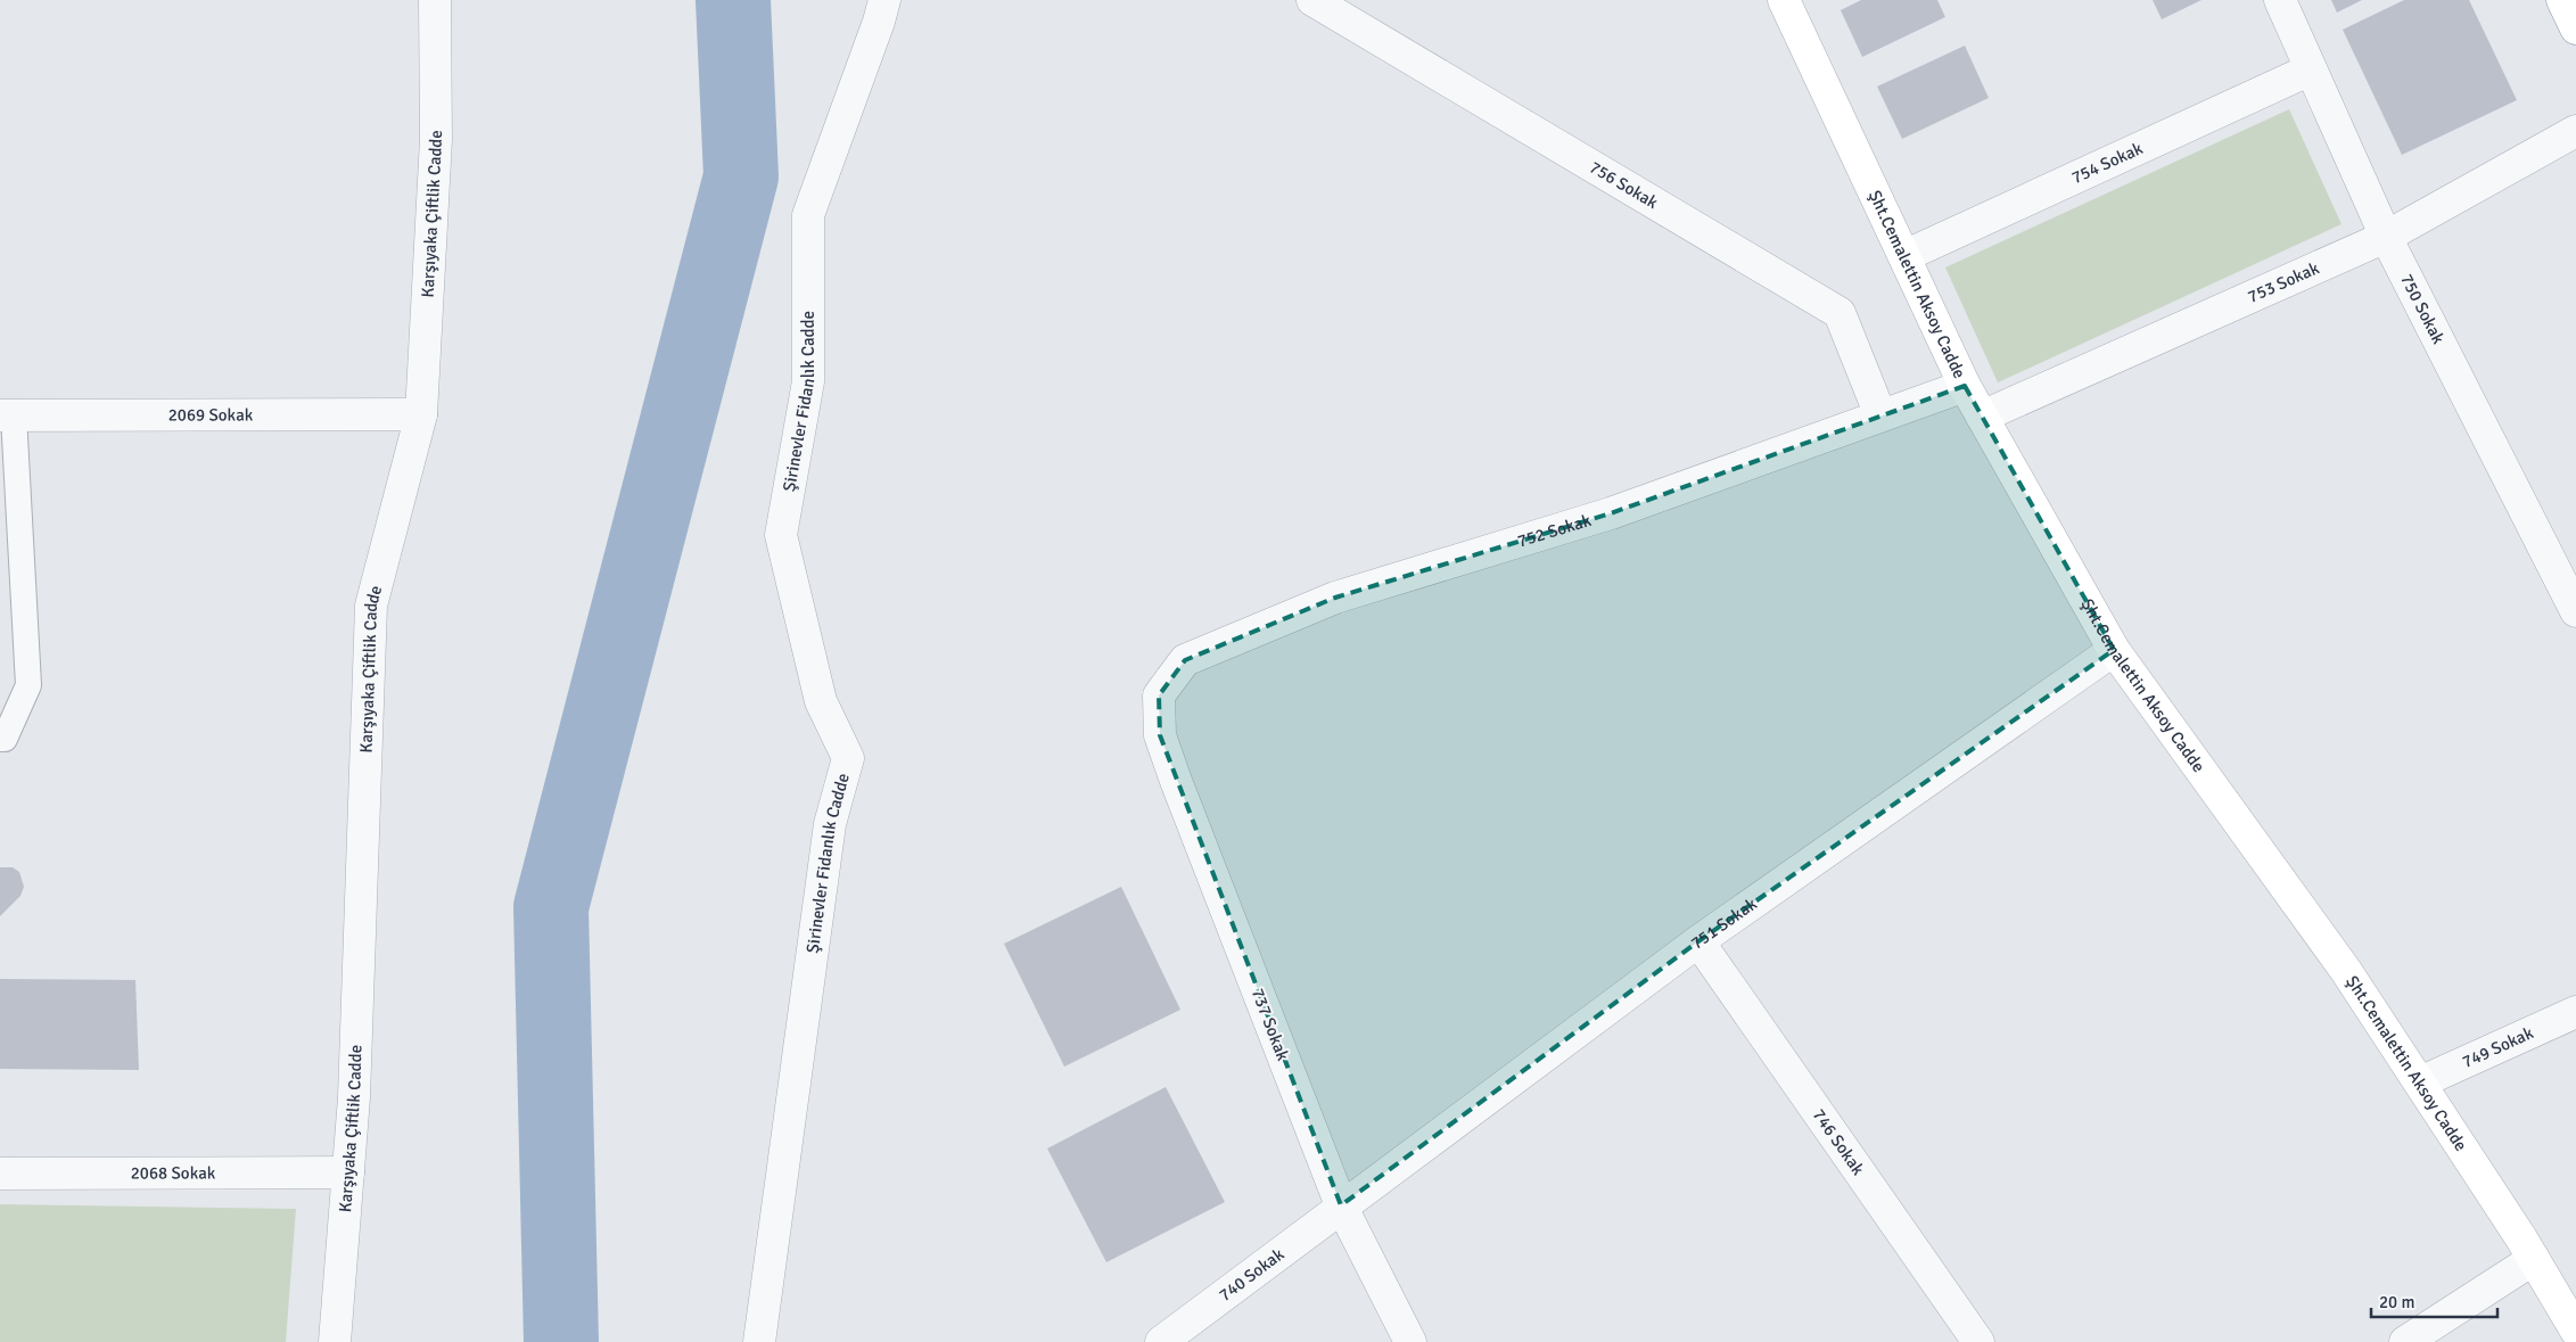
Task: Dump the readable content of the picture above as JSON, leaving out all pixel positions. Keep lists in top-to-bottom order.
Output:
{
  "streets": {
    "main road": ["Şht.Cemalettin Aksoy Cadde"],
    "street": [
      "754 Sokak",
      "756 Sokak",
      "Karşıyaka Çiftlik Cadde",
      "753 Sokak",
      "750 Sokak",
      "Şirinevler Fidanlık Cadde",
      "2069 Sokak",
      "752 Sokak",
      "751 Sokak",
      "737 Sokak",
      "749 Sokak",
      "746 Sokak",
      "2068 Sokak",
      "740 Sokak"
    ]
  },
  "crossings": [
    ["754 Sokak", "Şht.Cemalettin Aksoy Cadde"],
    ["754 Sokak", "750 Sokak"],
    ["756 Sokak", "752 Sokak"],
    ["Karşıyaka Çiftlik Cadde", "2069 Sokak"],
    ["Karşıyaka Çiftlik Cadde", "2068 Sokak"],
    ["753 Sokak", "Şht.Cemalettin Aksoy Cadde"],
    ["753 Sokak", "750 Sokak"],
    ["Şht.Cemalettin Aksoy Cadde", "752 Sokak"],
    ["Şht.Cemalettin Aksoy Cadde", "751 Sokak"],
    ["Şht.Cemalettin Aksoy Cadde", "749 Sokak"],
    ["752 Sokak", "737 Sokak"],
    ["751 Sokak", "737 Sokak"],
    ["751 Sokak", "746 Sokak"],
    ["751 Sokak", "740 Sokak"],
    ["737 Sokak", "740 Sokak"]
  ],
  "scale_bar": "20 m"
}
